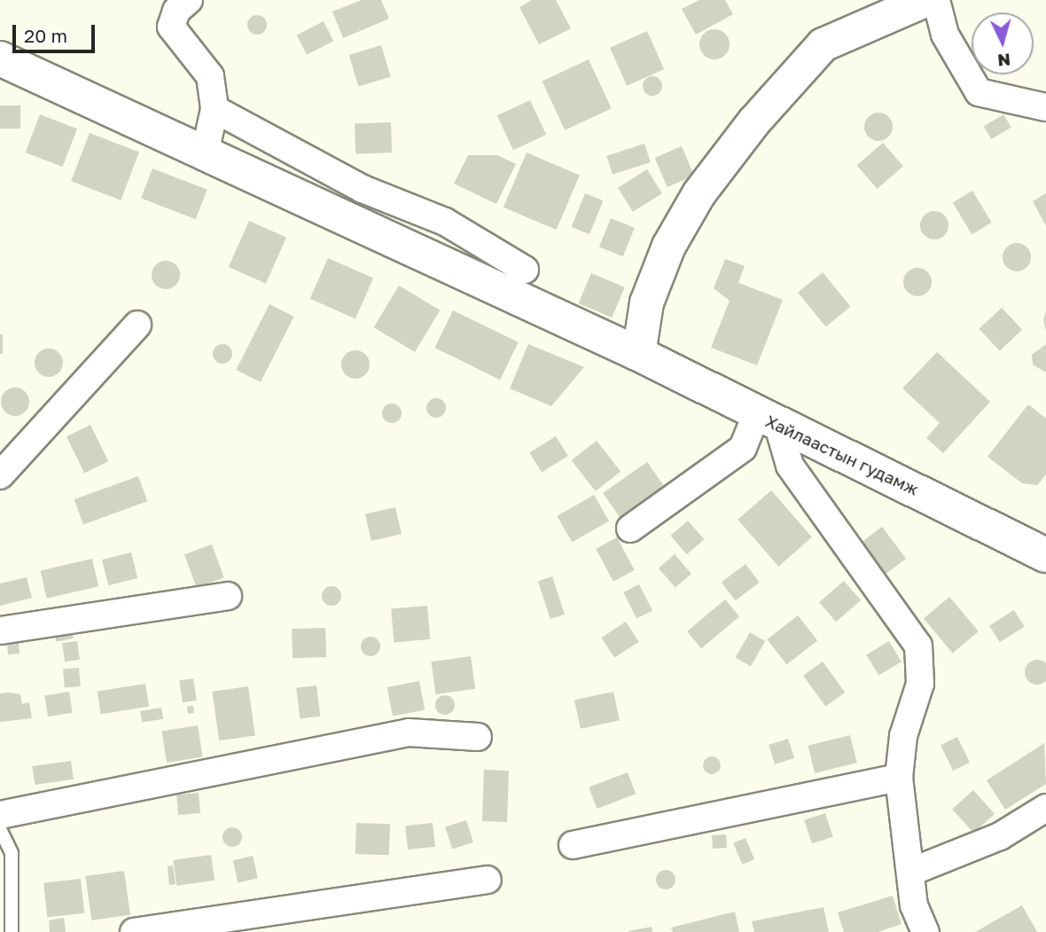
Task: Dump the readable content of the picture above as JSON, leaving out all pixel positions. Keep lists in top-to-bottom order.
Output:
{
  "streets": {
    "main road": ["Хайлаастын гудамж"]
  },
  "scale_bar": "20 m",
  "north": "bottom"
}
